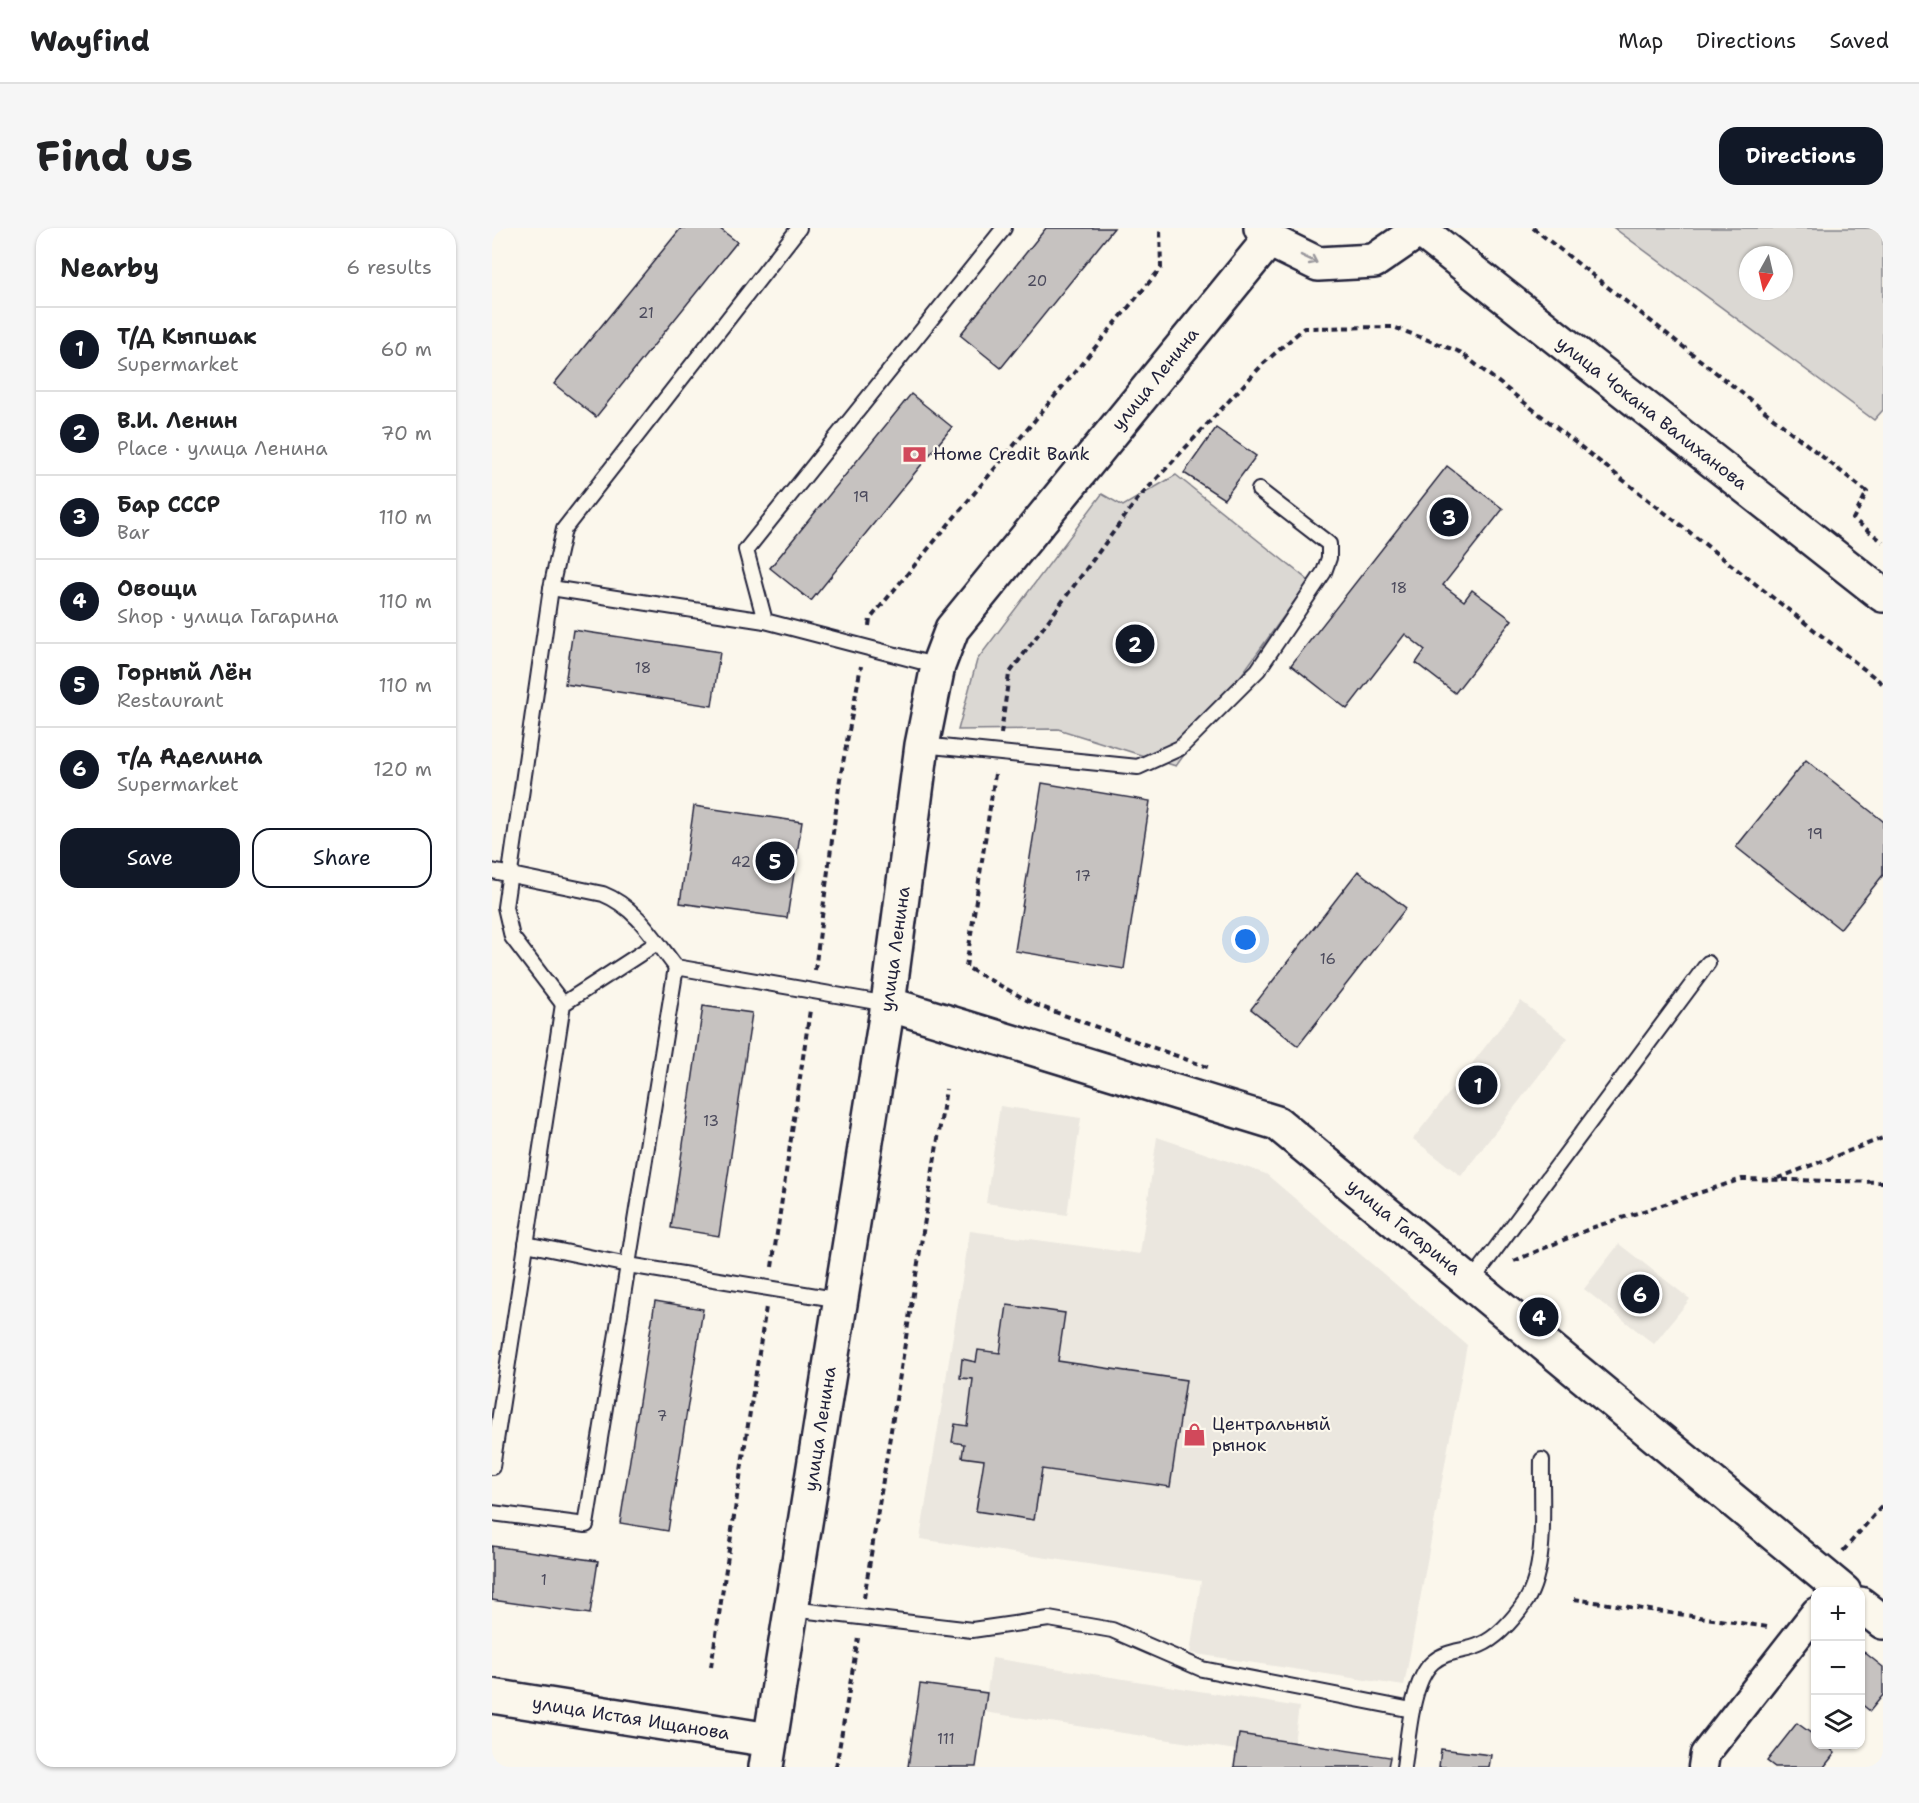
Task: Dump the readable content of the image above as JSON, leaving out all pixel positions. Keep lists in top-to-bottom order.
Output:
{
  "streets": {
    "street": [
      "улица Ленина",
      "улица Чокана Валиханова",
      "улица Гагарина",
      "улица Истая Ищанова"
    ]
  },
  "crossings": [
    ["улица Ленина", "улица Гагарина"],
    ["улица Ленина", "улица Истая Ищанова"]
  ],
  "places": {
    "bank": ["Home Credit Bank"],
    "shop": ["Центральный рынок"]
  },
  "house_numbers": [
    "20",
    "21",
    "19",
    "18",
    "18",
    "19",
    "42",
    "17",
    "16",
    "13",
    "7",
    "1",
    "111"
  ],
  "north": "bottom",
  "page": {
    "header": "Wayfind",
    "nav": ["Map", "Directions", "Saved"],
    "buttons": [
      "Directions",
      ["Save", "Share"]
    ],
    "title": "Find us",
    "heading": ["Nearby", "6 results"],
    "list": [
      {
        "mark": "1",
        "name": "Т/Д Кыпшак",
        "note": "Supermarket",
        "value": "60 m"
      },
      {
        "mark": "2",
        "name": "В.И. Ленин",
        "note": "Place · улица Ленина",
        "value": "70 m"
      },
      {
        "mark": "3",
        "name": "Бар СССР",
        "note": "Bar",
        "value": "110 m"
      },
      {
        "mark": "4",
        "name": "Овощи",
        "note": "Shop · улица Гагарина",
        "value": "110 m"
      },
      {
        "mark": "5",
        "name": "Горный Лён",
        "note": "Restaurant",
        "value": "110 m"
      },
      {
        "mark": "6",
        "name": "т/д Аделина",
        "note": "Supermarket",
        "value": "120 m"
      }
    ],
    "pins": [
      "3",
      "2",
      "5",
      "1",
      "6",
      "4"
    ],
    "map_buttons": ["+", "−"]
  }
}
